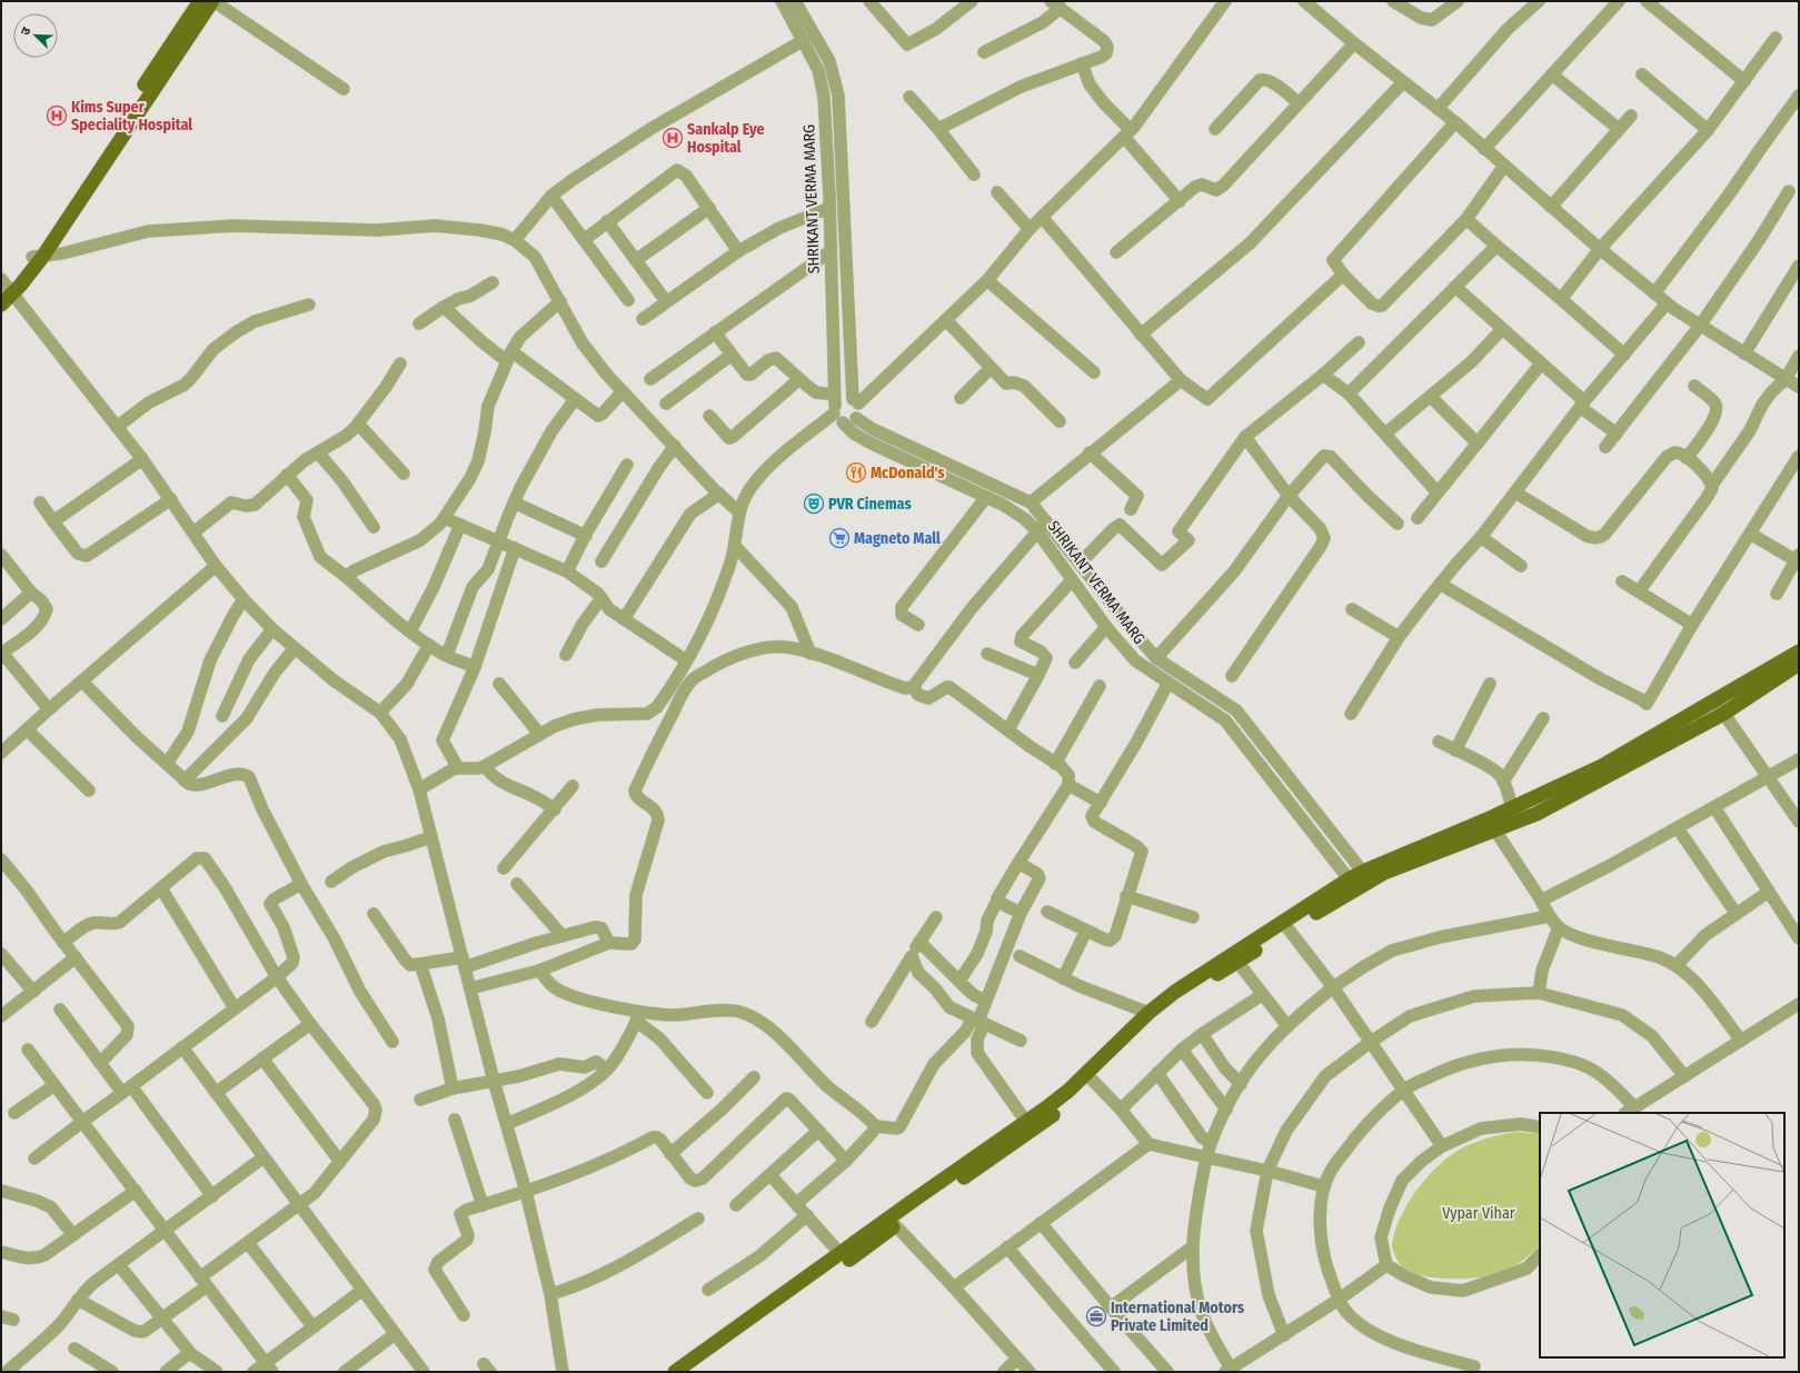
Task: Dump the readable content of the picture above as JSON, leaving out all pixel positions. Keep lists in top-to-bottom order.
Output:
{
  "streets": {
    "street": ["SHRIKANT VERMA MARG"]
  },
  "parks": ["Vypar Vihar"],
  "places": {
    "hospital": ["Kims Super Speciality Hospital", "Sankalp Eye Hospital"],
    "restaurant": ["McDonald's"],
    "theatre": ["PVR Cinemas"],
    "supermarket": ["Magneto Mall"],
    "office": ["International Motors Private Limited"]
  },
  "north": "top left"
}
